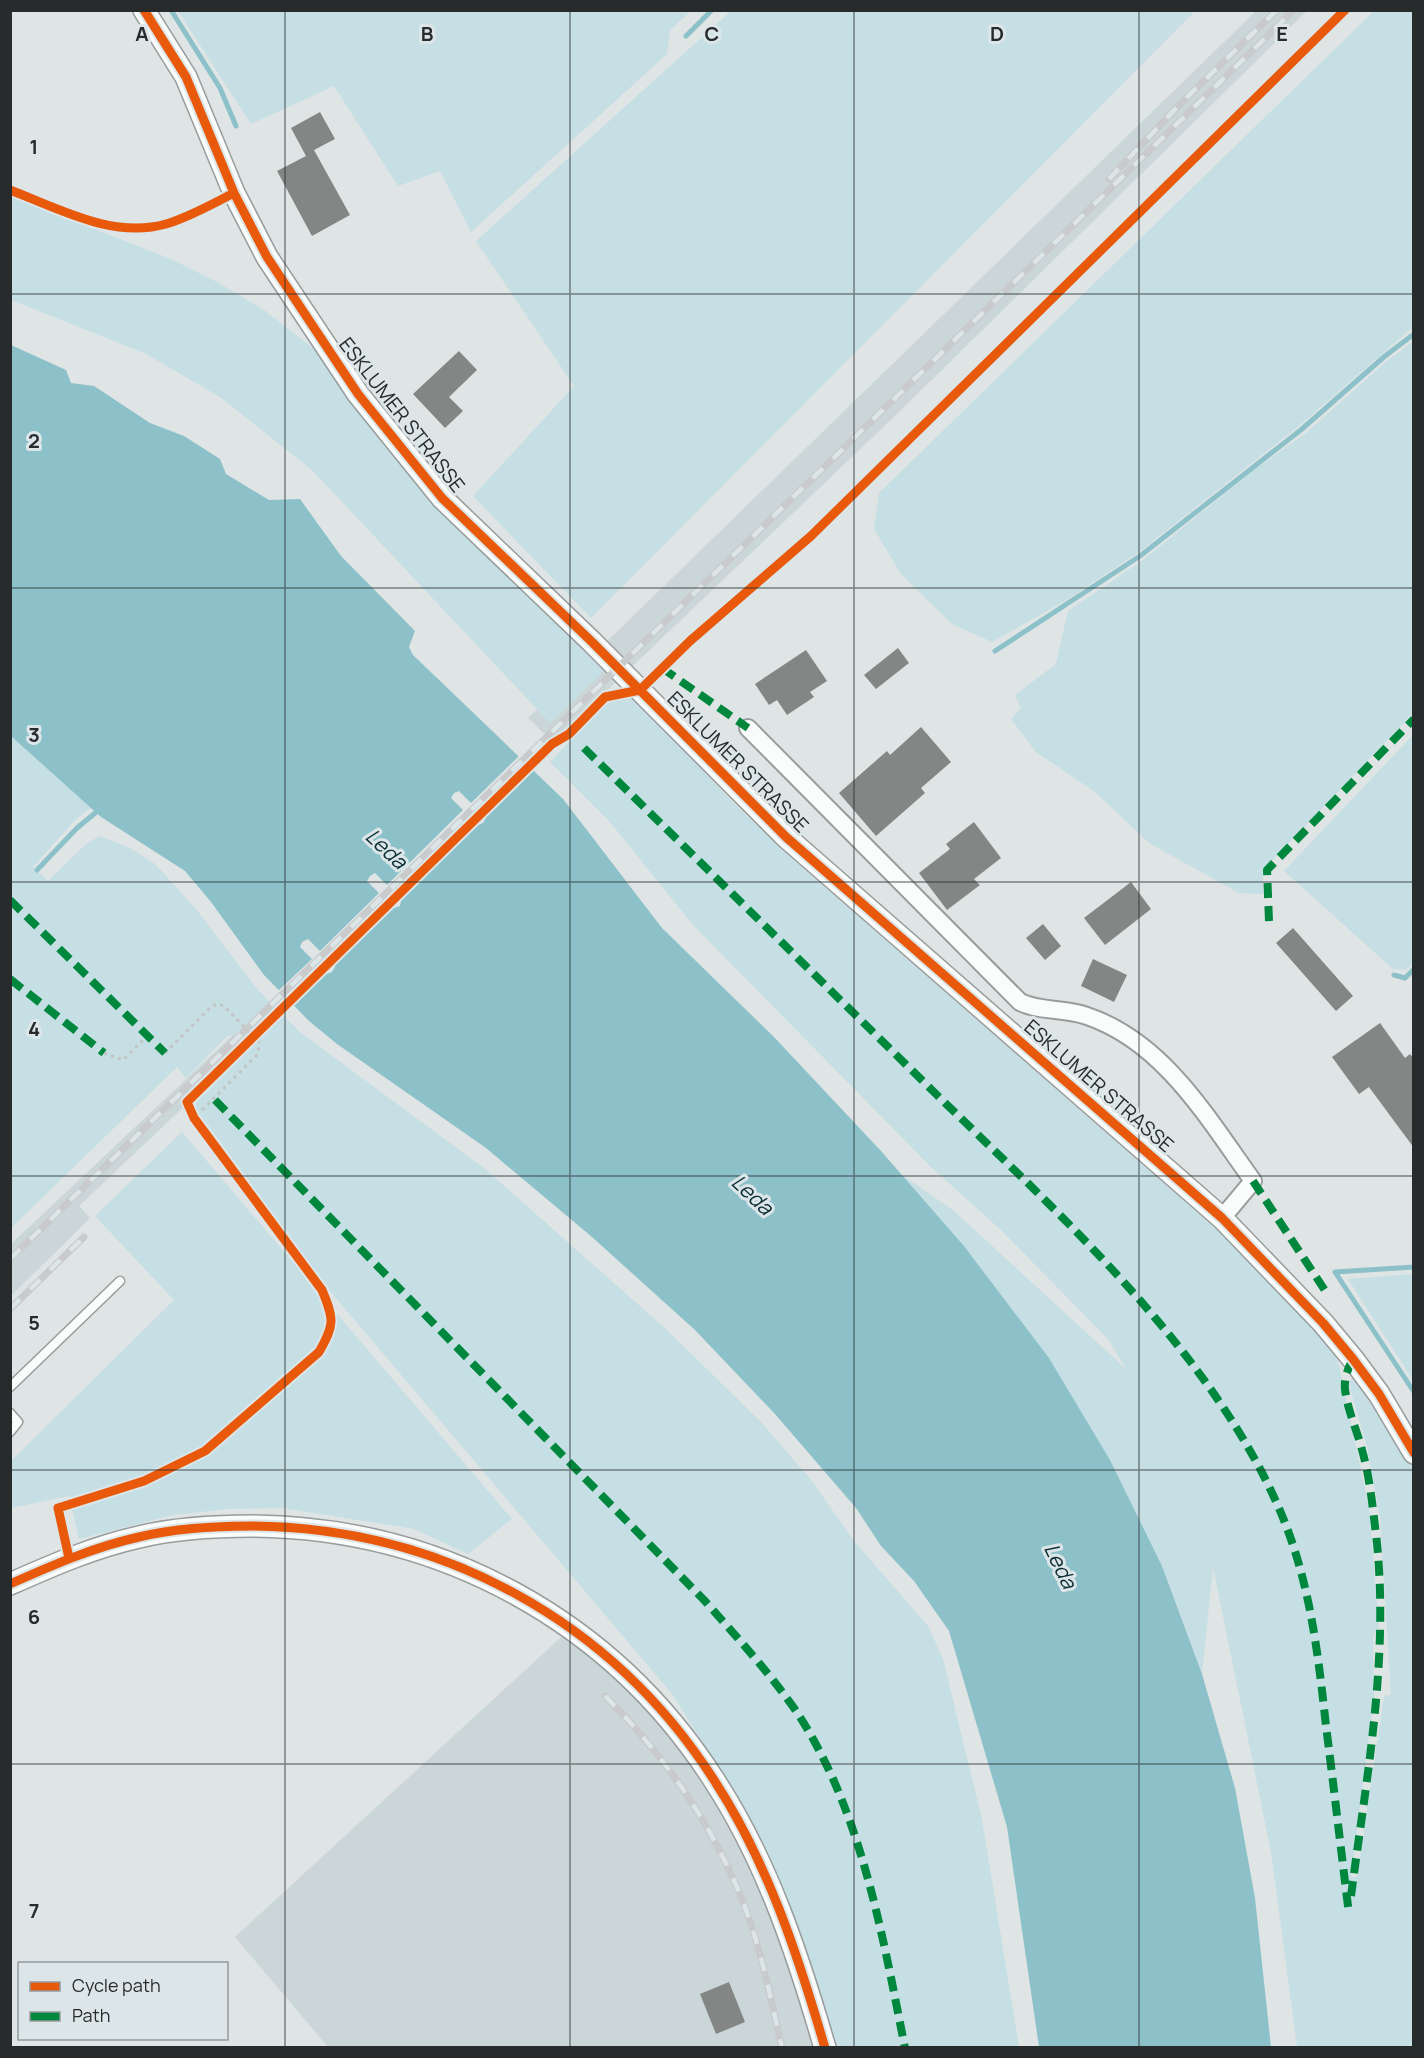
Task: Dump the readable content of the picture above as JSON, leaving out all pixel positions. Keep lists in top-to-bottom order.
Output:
{
  "streets": {
    "street": ["ESKLUMER STRASSE"]
  },
  "water": ["Leda"],
  "legend": ["Cycle path", "Path"],
  "grid": {
    "columns": [
      "A",
      "B",
      "C",
      "D",
      "E"
    ],
    "rows": [
      "1",
      "2",
      "3",
      "4",
      "5",
      "6",
      "7"
    ]
  }
}
